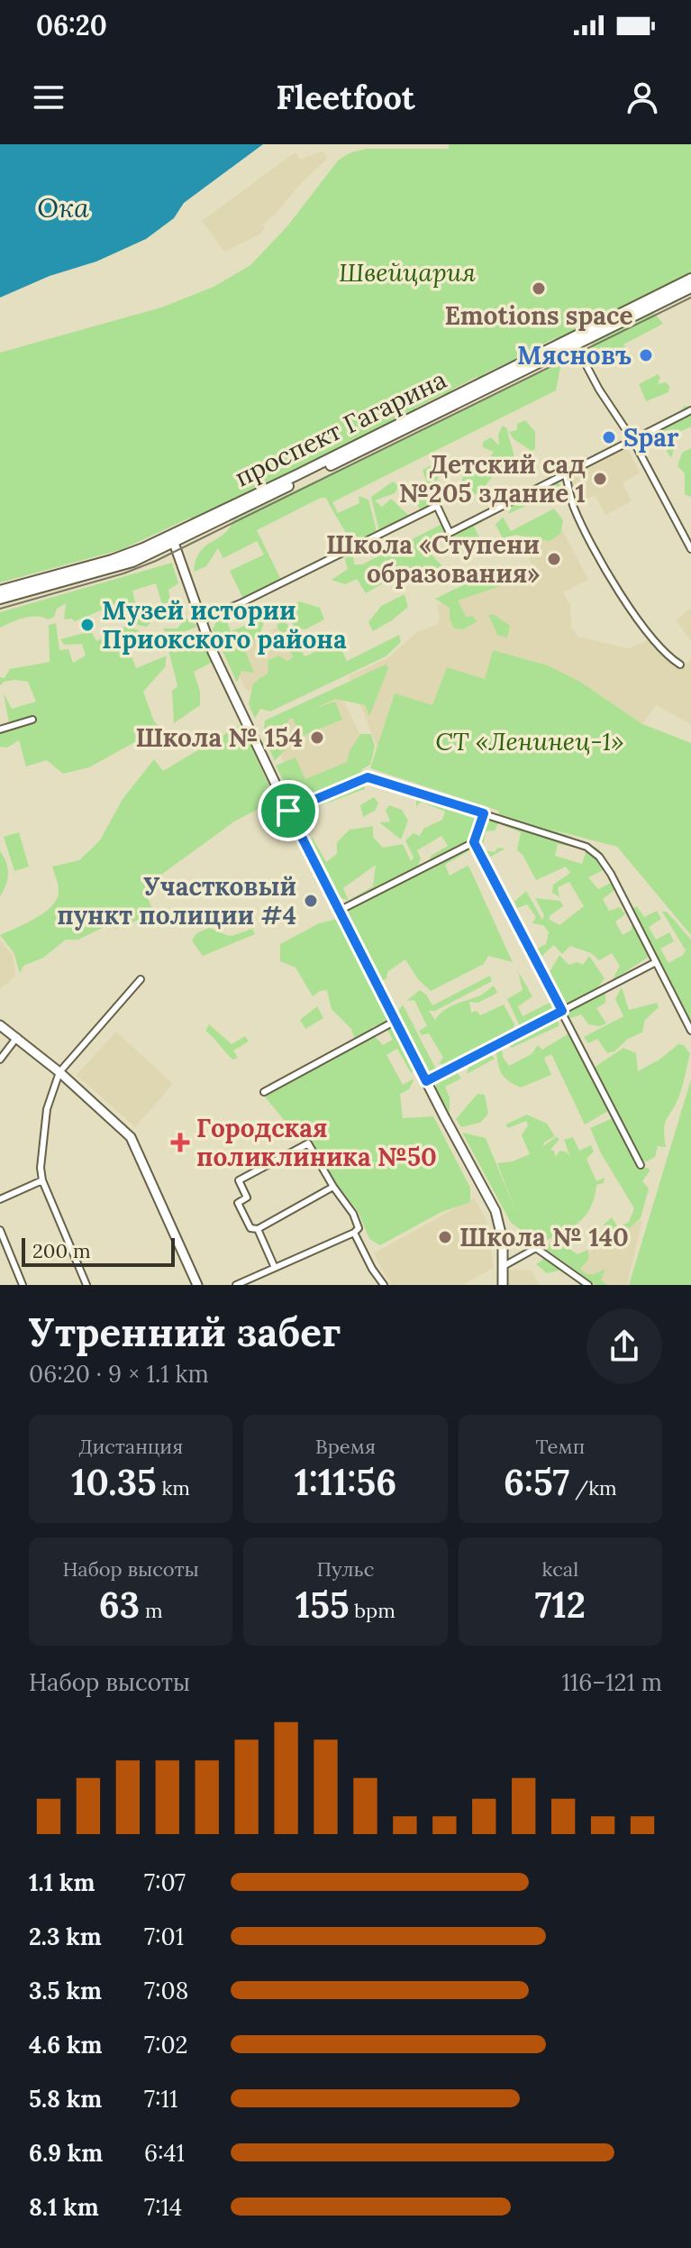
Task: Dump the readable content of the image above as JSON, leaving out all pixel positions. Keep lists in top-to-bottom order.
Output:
{
  "streets": {
    "main road": ["проспект Гагарина"]
  },
  "water": ["Ока"],
  "parks": ["Швейцария", "СТ «Ленинец-1»"],
  "places": {
    "other": [
      "Emotions space",
      "Мясновъ",
      "Spar",
      "Детский сад №205 здание 1",
      "Школа «Ступени образования»",
      "Музей истории Приокского района",
      "Школа № 154",
      "Участковый пункт полиции #4",
      "Школа № 140"
    ],
    "health": ["Городская поликлиника №50"]
  },
  "scale_bar": "200 m",
  "page": {
    "status": "06:20",
    "header": "Fleetfoot",
    "scale": "200 m",
    "heading": ["Утренний забег", "06:20 · 9 × 1.1 km"],
    "stats": [
      ["Дистанция", "10.35 km"],
      ["Время", "1:11:56"],
      ["Темп", "6:57 /km"],
      ["Набор высоты", "63 m"],
      ["Пульс", "155 bpm"],
      ["kcal", "712"]
    ],
    "chart": ["Набор высоты", "116–121 m"],
    "list": [
      {
        "name": "1.1 km",
        "note": "7:07"
      },
      {
        "name": "2.3 km",
        "note": "7:01"
      },
      {
        "name": "3.5 km",
        "note": "7:08"
      },
      {
        "name": "4.6 km",
        "note": "7:02"
      },
      {
        "name": "5.8 km",
        "note": "7:11"
      },
      {
        "name": "6.9 km",
        "note": "6:41"
      },
      {
        "name": "8.1 km",
        "note": "7:14"
      }
    ]
  }
}
